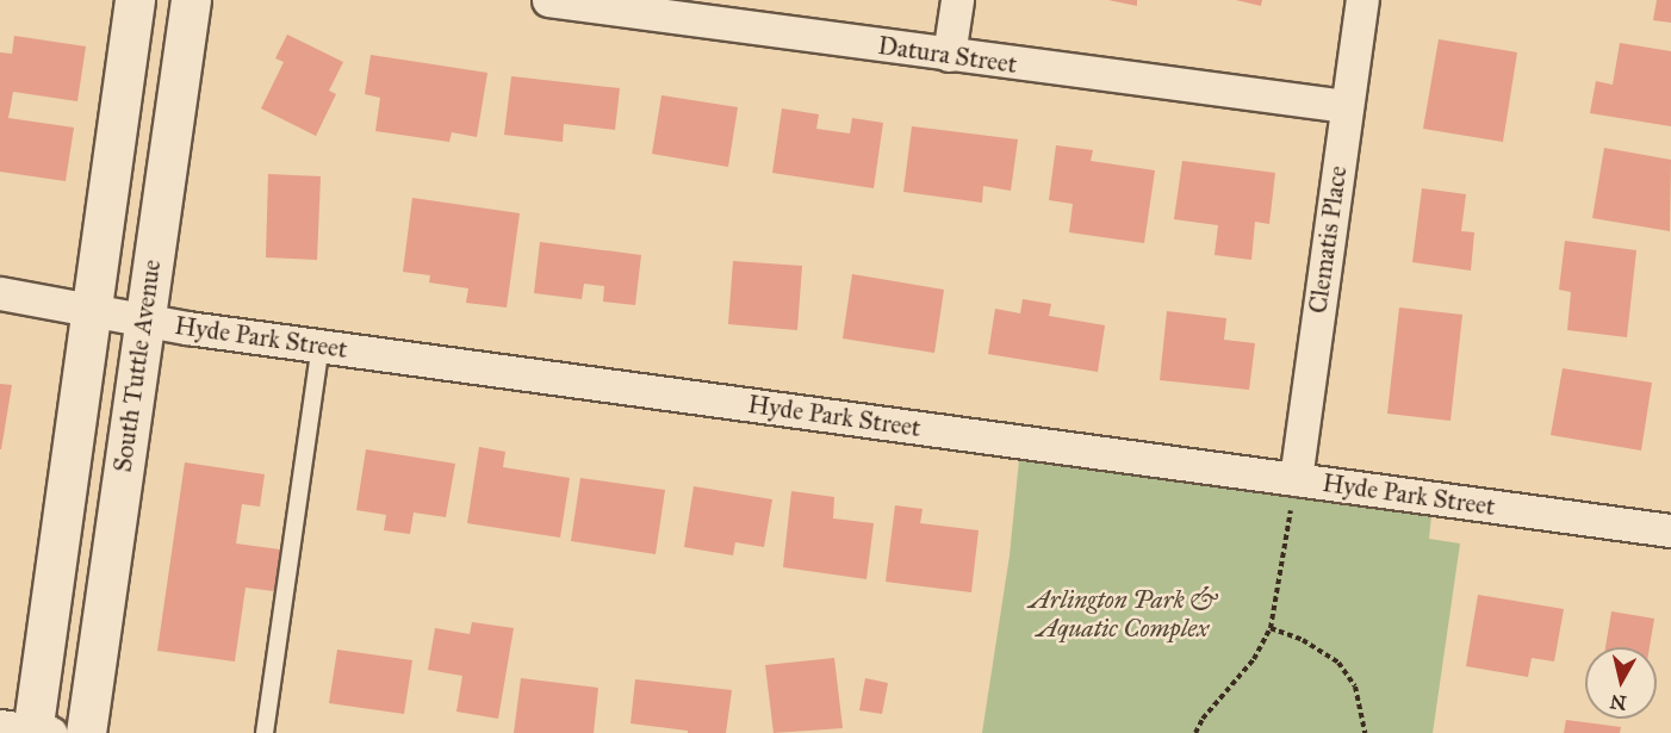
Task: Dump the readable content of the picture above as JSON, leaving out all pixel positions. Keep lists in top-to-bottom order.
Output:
{
  "streets": {
    "main road": ["South Tuttle Avenue"],
    "street": ["Datura Street", "Clematis Place", "Hyde Park Street"]
  },
  "crossings": [
    ["Datura Street", "Clematis Place"],
    ["Clematis Place", "Hyde Park Street"],
    ["Hyde Park Street", "South Tuttle Avenue"]
  ],
  "parks": ["Arlington Park & Aquatic Complex"],
  "north": "bottom"
}
